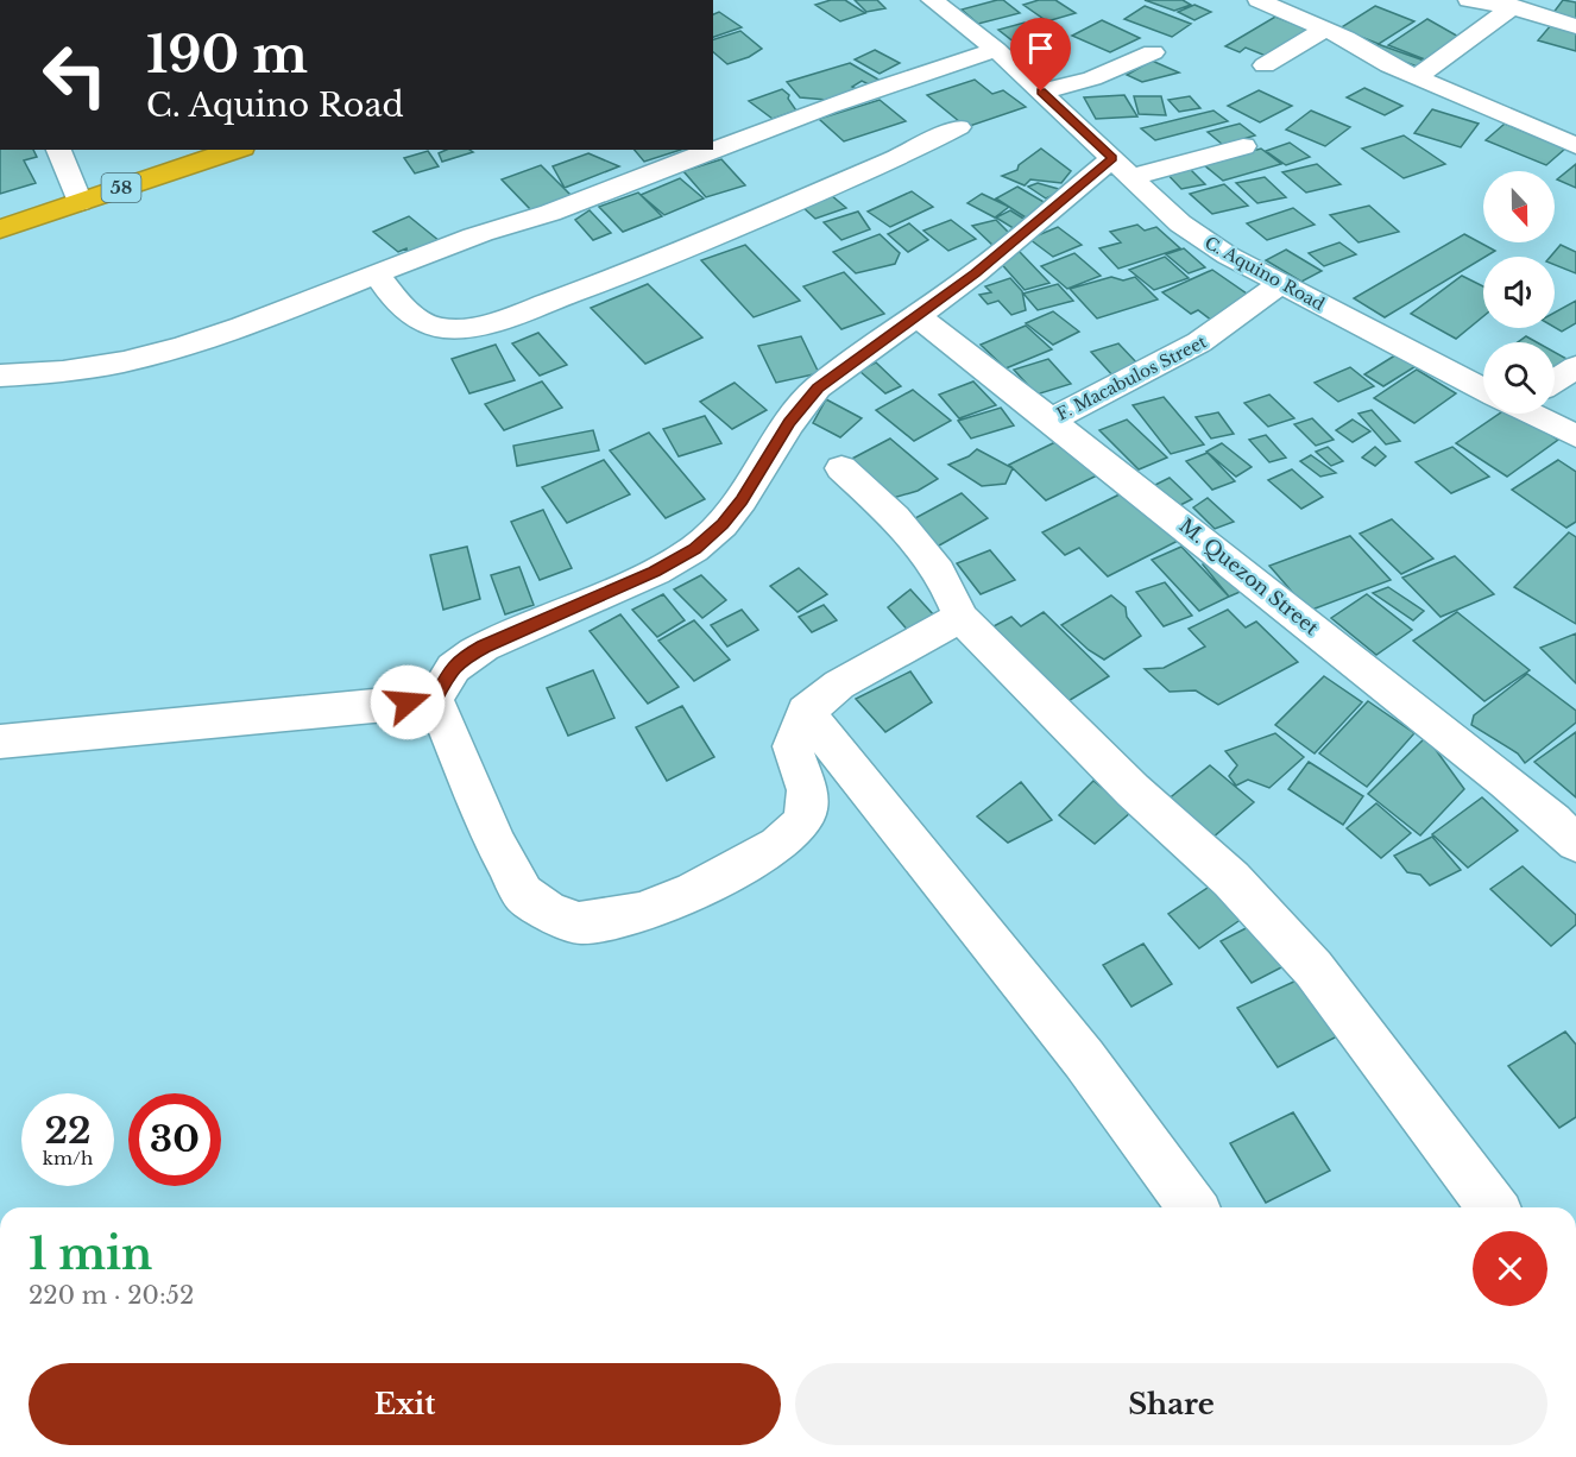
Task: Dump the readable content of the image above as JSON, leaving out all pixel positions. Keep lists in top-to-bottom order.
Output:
{
  "streets": {
    "highway": ["58"],
    "street": ["C. Aquino Road", "F. Macabulos Street", "M. Quezon Street"]
  },
  "crossings": [
    ["C. Aquino Road", "F. Macabulos Street"],
    ["F. Macabulos Street", "M. Quezon Street"]
  ],
  "north": "bottom",
  "page": {
    "turn": ["190 m", "C. Aquino Road"],
    "speed": "22 km/h",
    "limit": "30",
    "heading": ["1 min", "220 m · 20:52"],
    "buttons": ["Exit", "Share"]
  }
}
